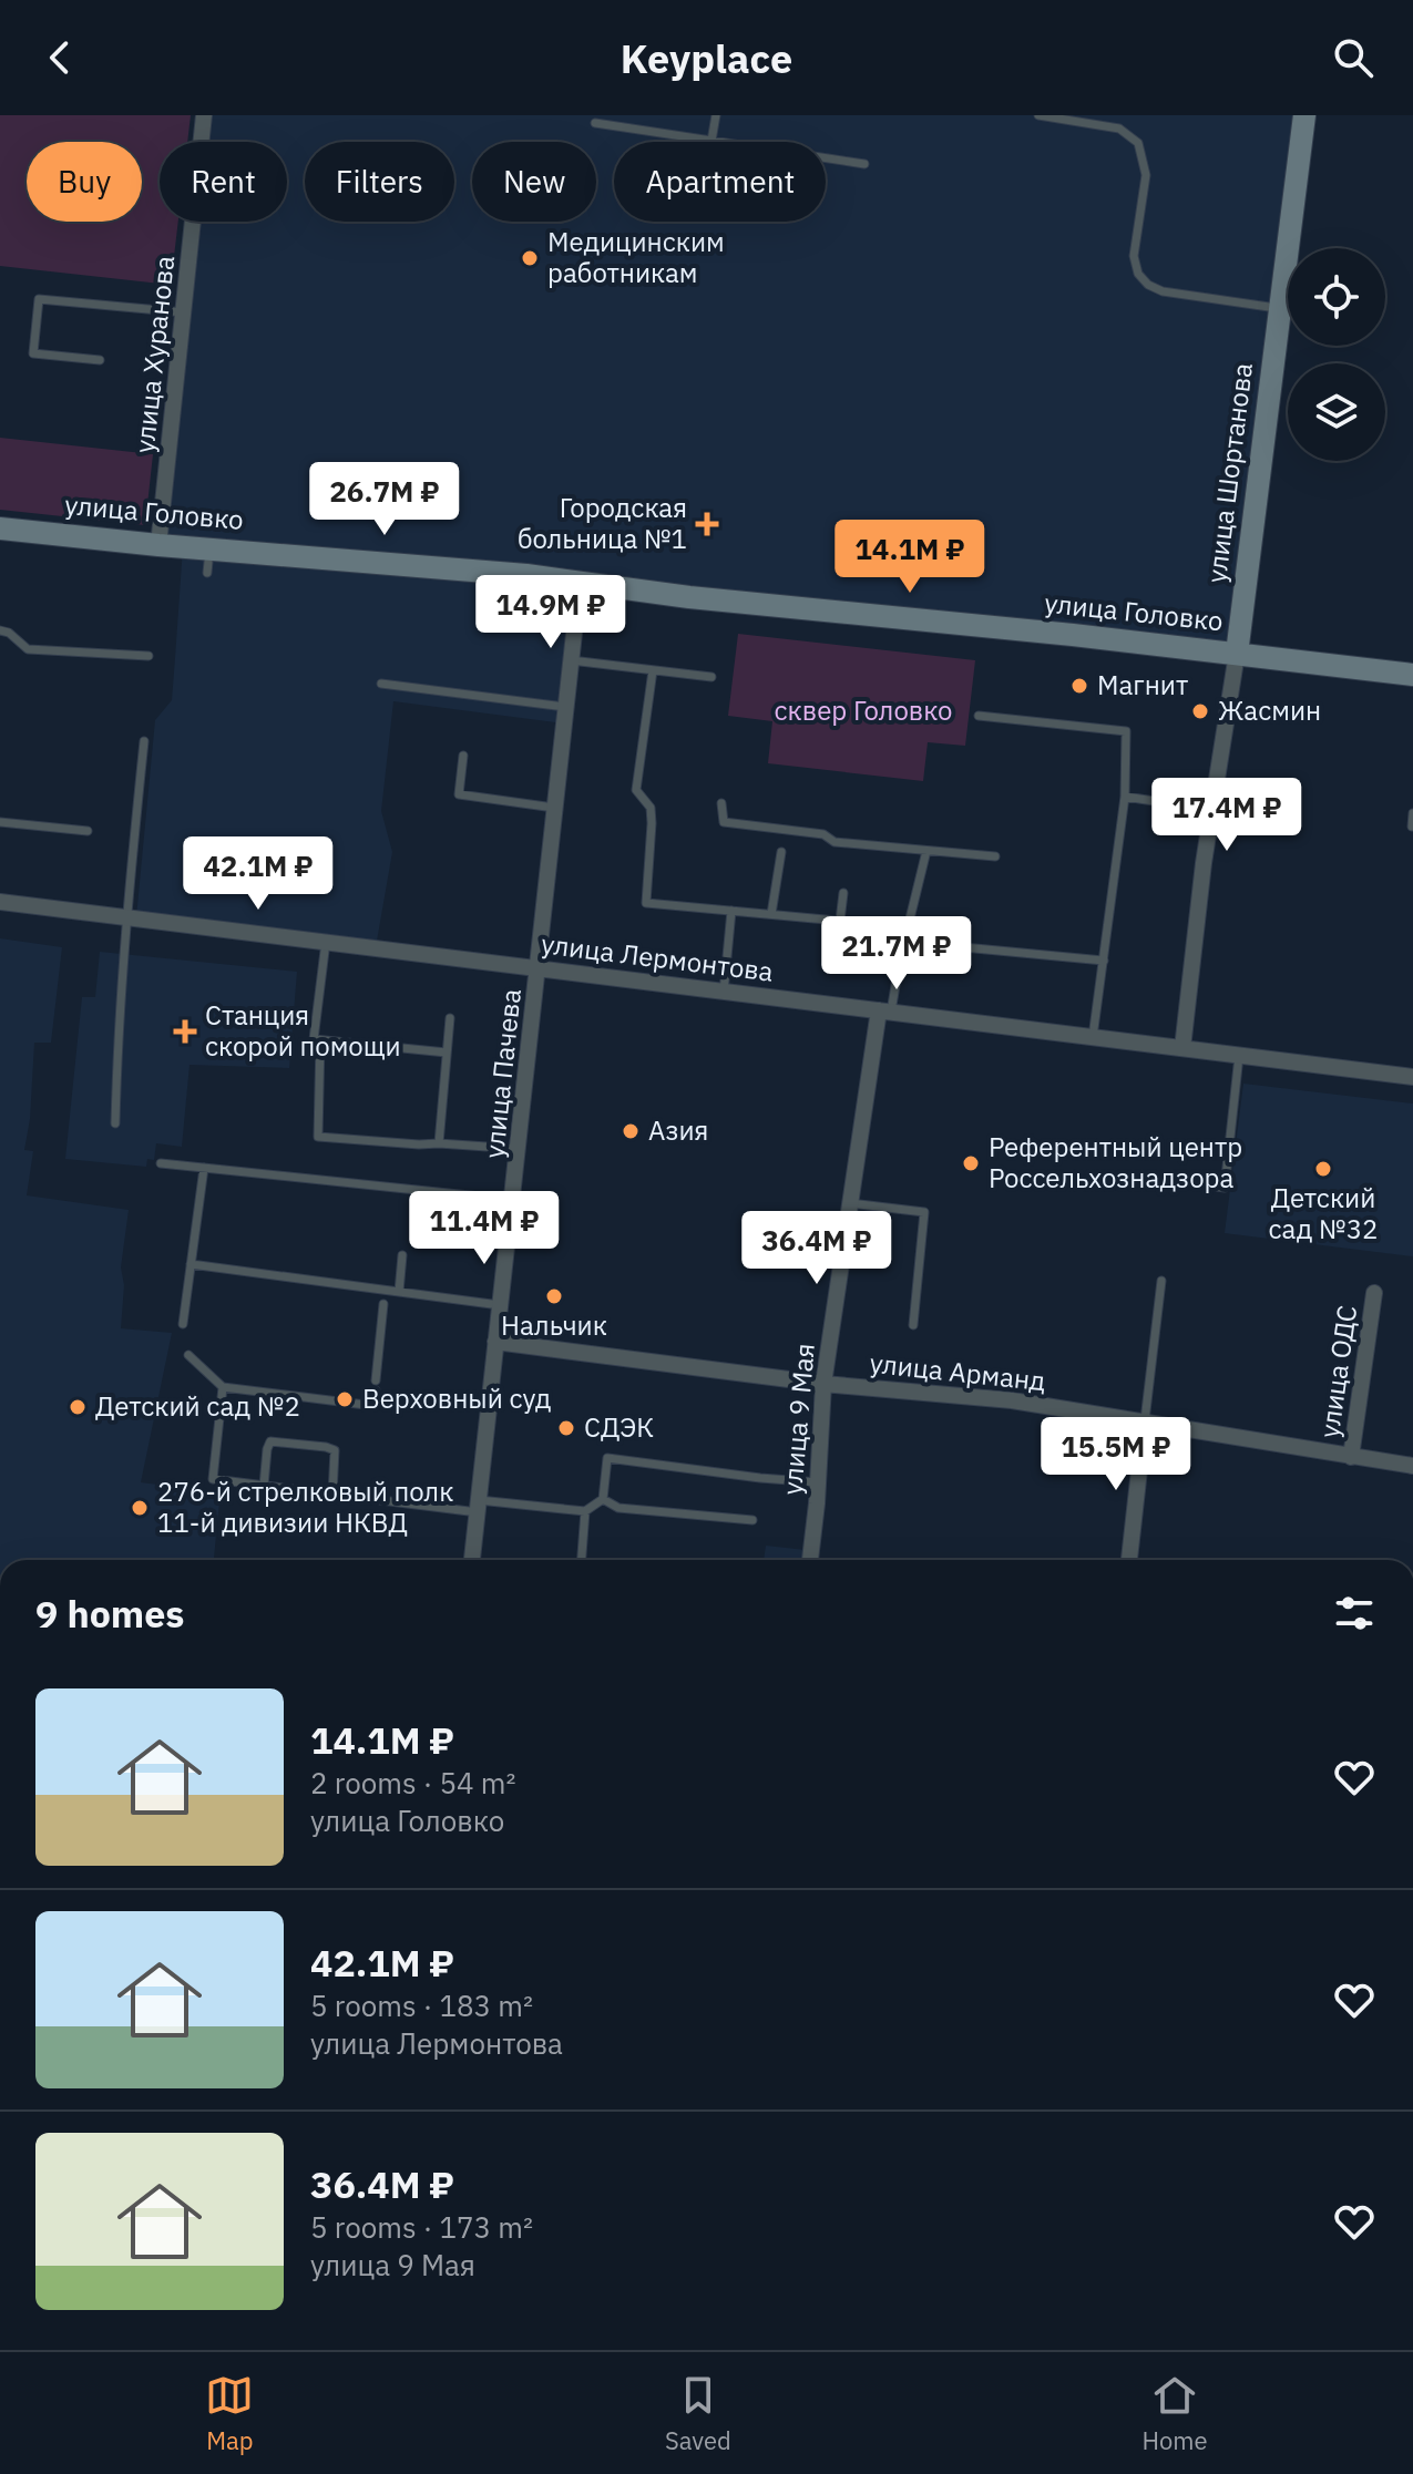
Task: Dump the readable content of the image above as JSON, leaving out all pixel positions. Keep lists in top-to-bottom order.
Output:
{
  "streets": {
    "street": [
      "улица Хуранова",
      "улица Шортанова",
      "улица Головко",
      "улица Лермонтова",
      "улица Пачева",
      "улица ОДС",
      "улица Арманд",
      "улица 9 Мая"
    ]
  },
  "crossings": [
    ["улица Хуранова", "улица Головко"],
    ["улица Шортанова", "улица Головко"],
    ["улица Шортанова", "улица Лермонтова"],
    ["улица Головко", "улица Пачева"],
    ["улица Лермонтова", "улица Пачева"],
    ["улица Лермонтова", "улица 9 Мая"],
    ["улица Пачева", "улица Арманд"],
    ["улица ОДС", "улица Арманд"],
    ["улица Арманд", "улица 9 Мая"]
  ],
  "parks": ["сквер Головко"],
  "places": {
    "other": [
      "Медицинским работникам",
      "Магнит",
      "Жасмин",
      "Азия",
      "Референтный центр Россельхознадзора",
      "Детский сад №32",
      "Нальчик",
      "Верховный суд",
      "Детский сад №2",
      "СДЭК",
      "276-й стрелковый полк 11-й дивизии НКВД"
    ],
    "health": ["Городская больница №1", "Станция скорой помощи"]
  },
  "page": {
    "header": "Keyplace",
    "chip": [
      "Buy",
      "Rent",
      "Filters",
      "New",
      "Apartment"
    ],
    "price": [
      "26.7M ₽",
      "14.1M ₽",
      "14.9M ₽",
      "17.4M ₽",
      "42.1M ₽",
      "21.7M ₽",
      "11.4M ₽",
      "36.4M ₽",
      "15.5M ₽"
    ],
    "heading": "9 homes",
    "list": [
      {
        "name": "14.1M ₽",
        "note": "2 rooms · 54 m² · улица Головко"
      },
      {
        "name": "42.1M ₽",
        "note": "5 rooms · 183 m² · улица Лермонтова"
      },
      {
        "name": "36.4M ₽",
        "note": "5 rooms · 173 m² · улица 9 Мая"
      }
    ],
    "tabs": ["Map", "Saved", "Home"]
  }
}
